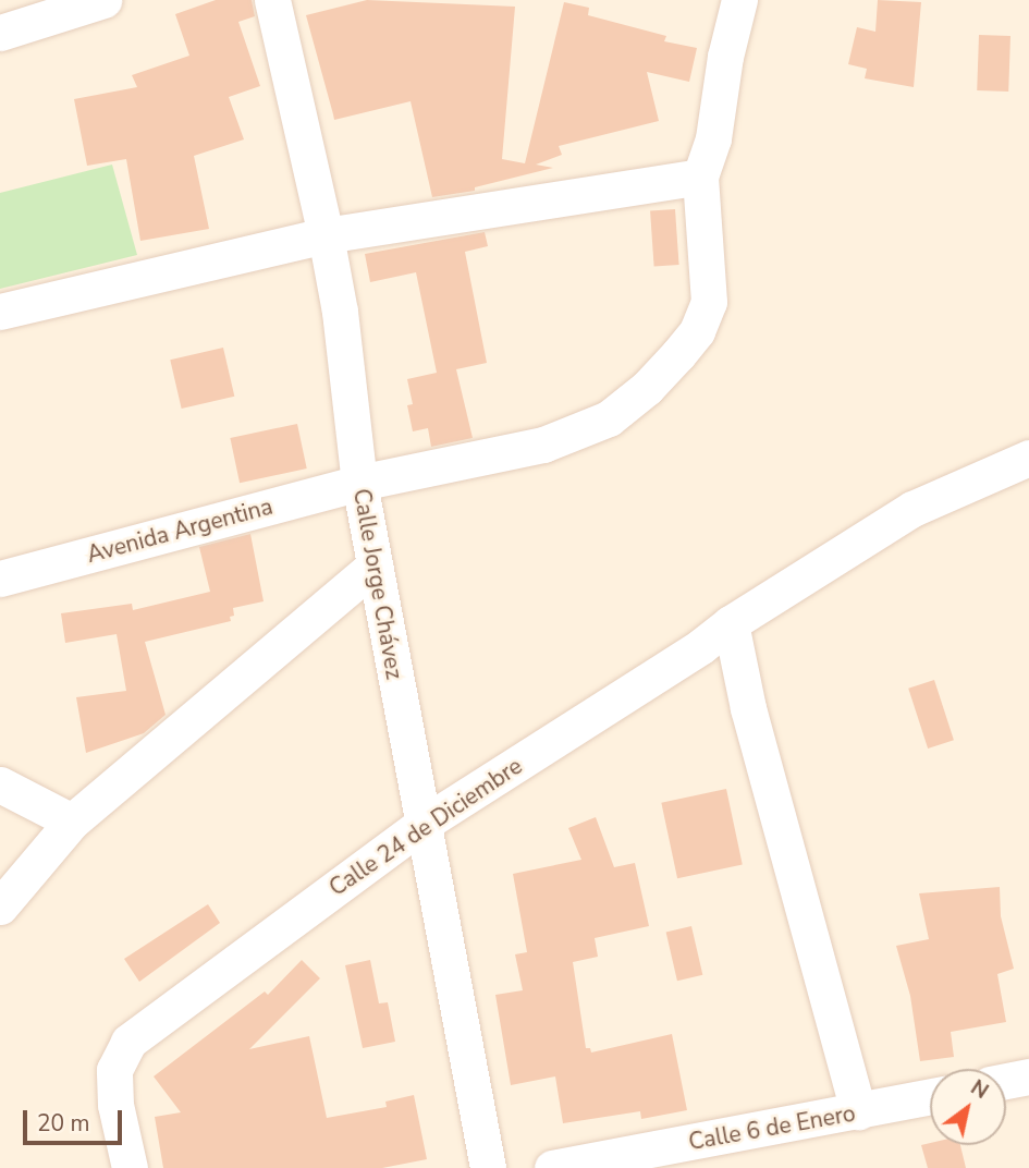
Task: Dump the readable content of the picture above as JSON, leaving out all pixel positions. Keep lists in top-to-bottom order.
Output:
{
  "streets": {
    "street": [
      "Avenida Argentina",
      "Calle Jorge Chávez",
      "Calle 24 de Diciembre",
      "Calle 6 de Enero"
    ]
  },
  "crossings": [
    ["Avenida Argentina", "Calle Jorge Chávez"],
    ["Calle Jorge Chávez", "Calle 24 de Diciembre"]
  ],
  "scale_bar": "20 m",
  "north": "top right"
}
